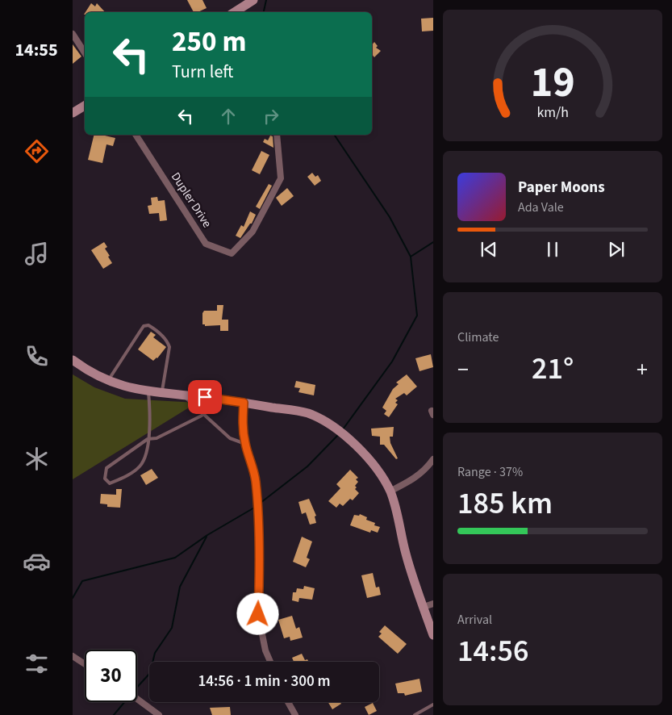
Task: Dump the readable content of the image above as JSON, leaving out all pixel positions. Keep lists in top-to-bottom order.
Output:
{
  "streets": {
    "street": ["Dupler Drive"]
  },
  "page": {
    "tabs": "14:55",
    "turn": ["250 m", "Turn left"],
    "song": ["Paper Moons", "Ada Vale"],
    "tile": [
      "Climate",
      ["Range · 37%", "185 km"],
      ["Arrival", "14:56"]
    ],
    "heat": ["−", "21°", "+"],
    "limit": "30",
    "trip": "14:56 · 1 min · 300 m",
    "gauge": ["19", "km/h"]
  }
}
